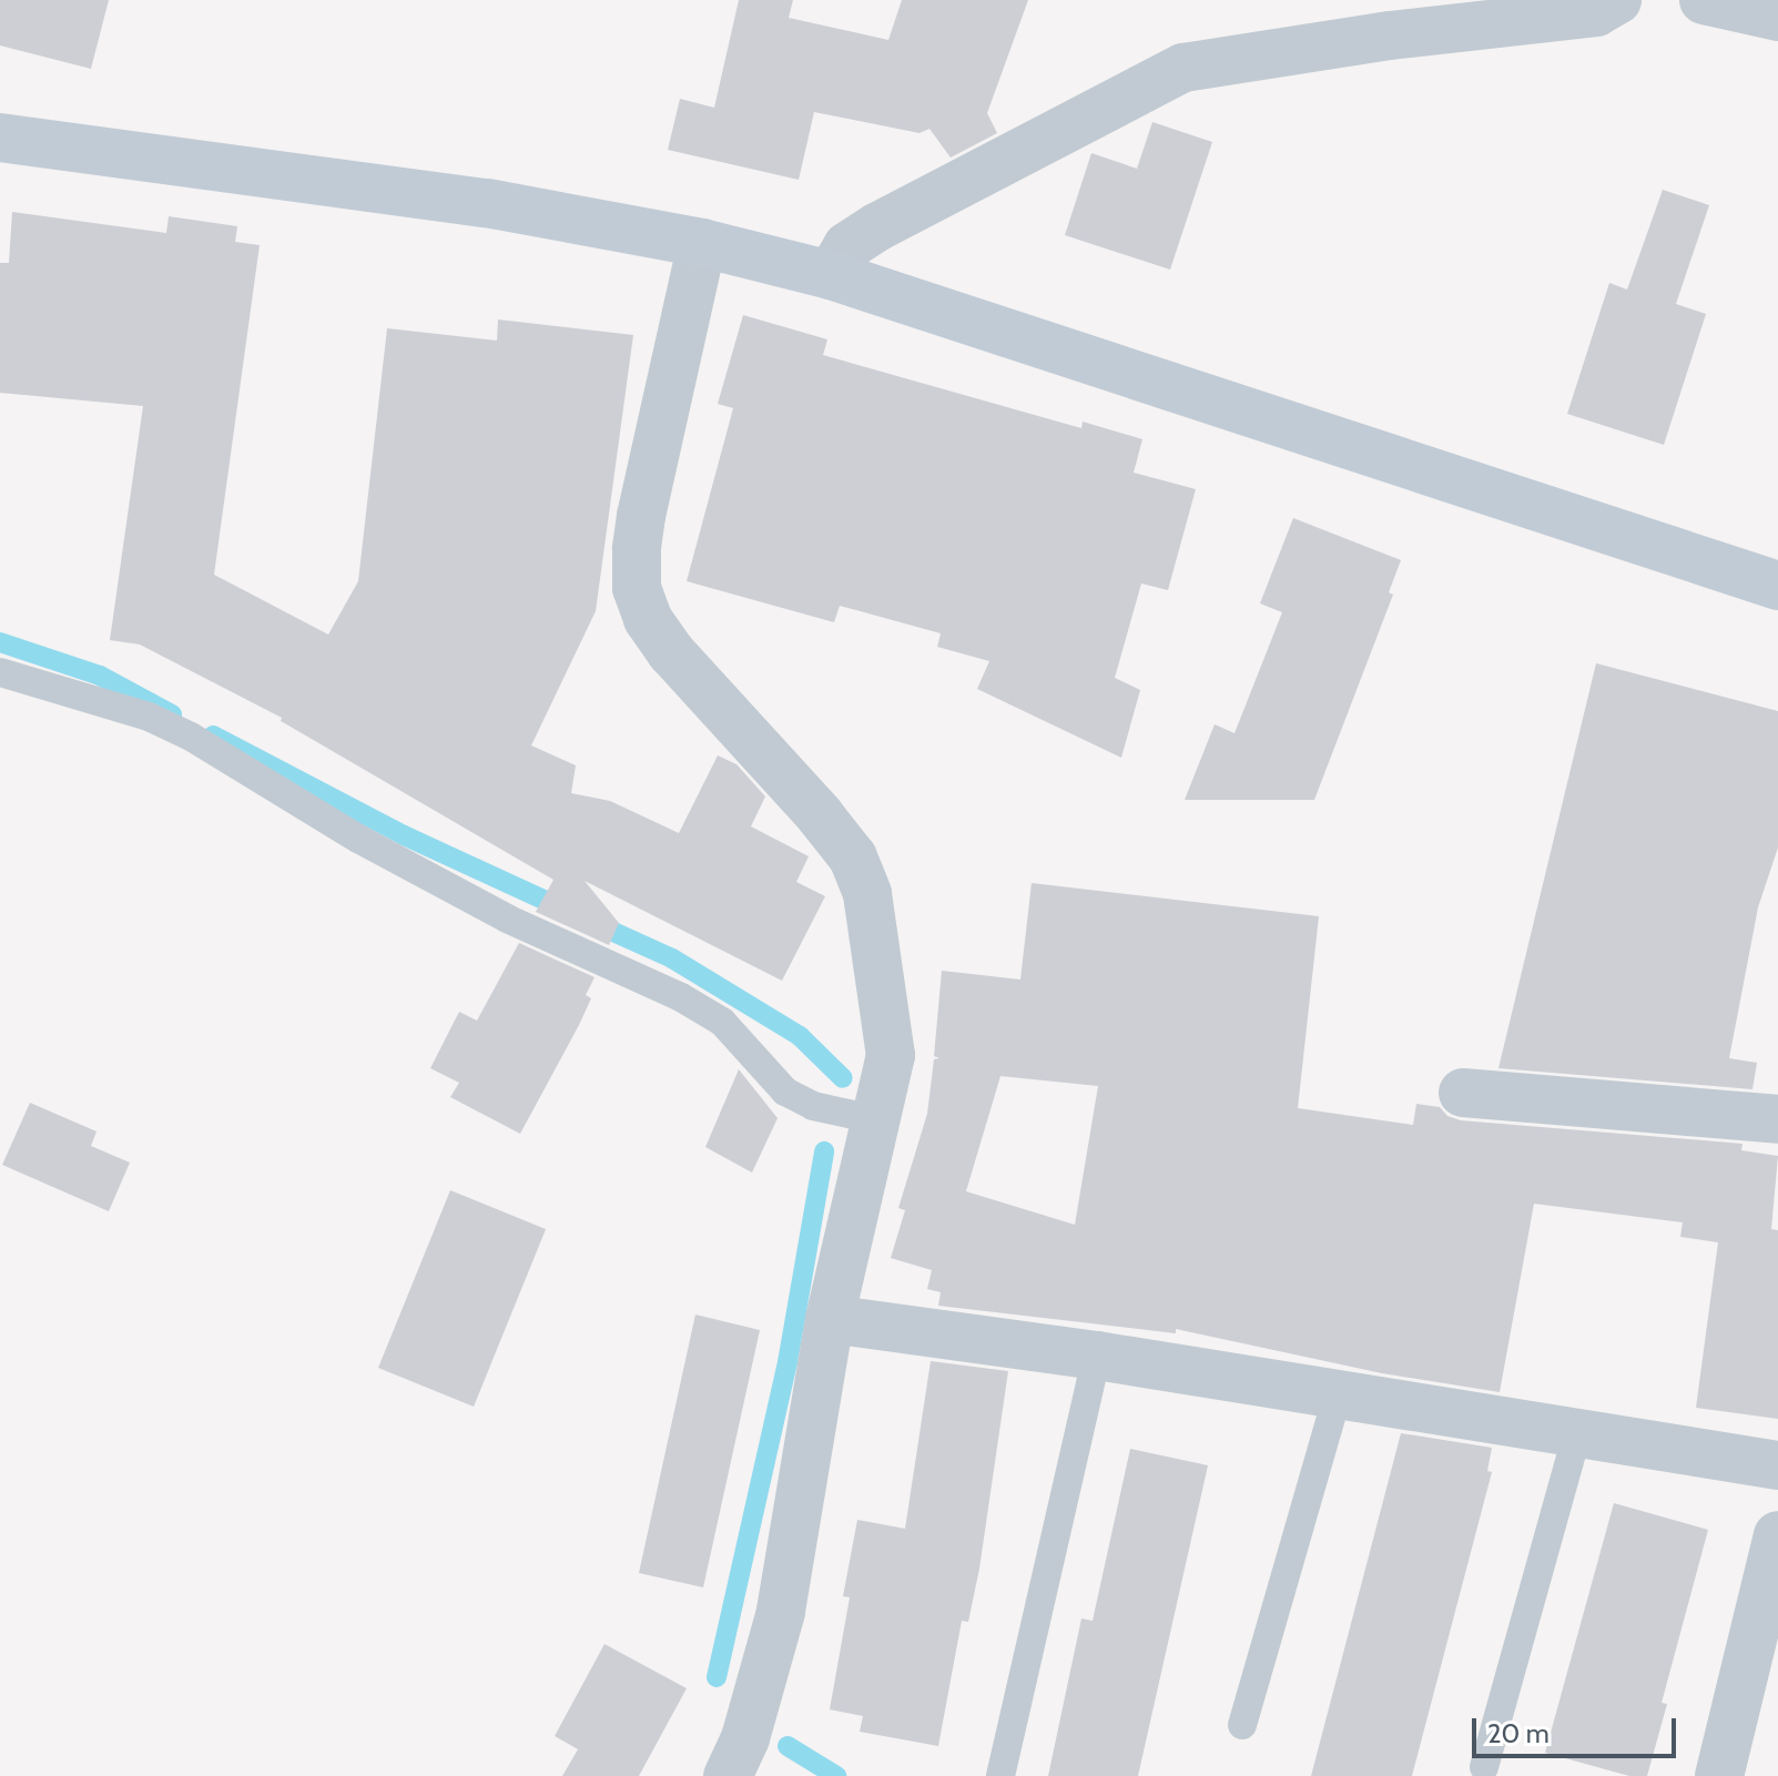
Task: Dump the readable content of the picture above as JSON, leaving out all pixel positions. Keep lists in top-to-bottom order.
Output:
{
  "scale_bar": "20 m"
}
